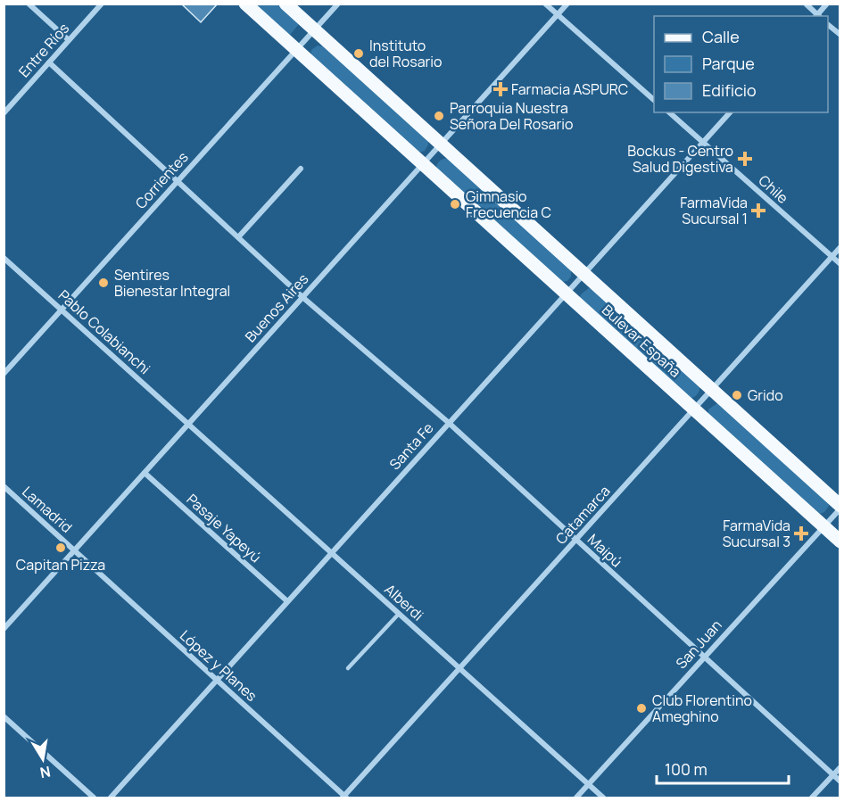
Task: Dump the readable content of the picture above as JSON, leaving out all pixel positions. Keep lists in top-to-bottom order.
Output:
{
  "streets": {
    "main road": ["Bulevar España"],
    "street": [
      "Entre Ríos",
      "Corrientes",
      "Chile",
      "Buenos Aires",
      "Pablo Colabianchi",
      "Santa Fe",
      "Lamadrid",
      "Catamarca",
      "Pasaje Yapeyú",
      "Maipú",
      "Alberdi",
      "San Juan",
      "López y Planes"
    ]
  },
  "crossings": [
    ["Entre Ríos", "Maipú"],
    ["Corrientes", "Pablo Colabianchi"],
    ["Corrientes", "Bulevar España"],
    ["Corrientes", "Maipú"],
    ["Chile", "Santa Fe"],
    ["Chile", "Catamarca"],
    ["Buenos Aires", "Pablo Colabianchi"],
    ["Buenos Aires", "Bulevar España"],
    ["Buenos Aires", "Lamadrid"],
    ["Buenos Aires", "Pasaje Yapeyú"],
    ["Buenos Aires", "Maipú"],
    ["Buenos Aires", "Alberdi"],
    ["Buenos Aires", "López y Planes"],
    ["Pablo Colabianchi", "Alberdi"],
    ["Bulevar España", "Santa Fe"],
    ["Bulevar España", "Catamarca"],
    ["Bulevar España", "San Juan"],
    ["Santa Fe", "Pasaje Yapeyú"],
    ["Santa Fe", "Maipú"],
    ["Santa Fe", "Alberdi"],
    ["Santa Fe", "López y Planes"],
    ["Lamadrid", "López y Planes"],
    ["Catamarca", "Maipú"],
    ["Catamarca", "Alberdi"],
    ["Catamarca", "López y Planes"],
    ["Maipú", "San Juan"],
    ["Alberdi", "San Juan"]
  ],
  "places": {
    "other": [
      "Instituto del Rosario",
      "Parroquia Nuestra Señora Del Rosario",
      "Gimnasio Frecuencia C",
      "Sentires Bienestar Integral",
      "Grido",
      "Capitan Pizza",
      "Club Florentino Ameghino"
    ],
    "health": [
      "Farmacia ASPURC",
      "Bockus - Centro Salud Digestiva",
      "FarmaVida Sucursal 1",
      "FarmaVida Sucursal 3"
    ]
  },
  "legend": ["Calle", "Parque", "Edificio"],
  "scale_bar": "100 m",
  "north": "bottom"
}
